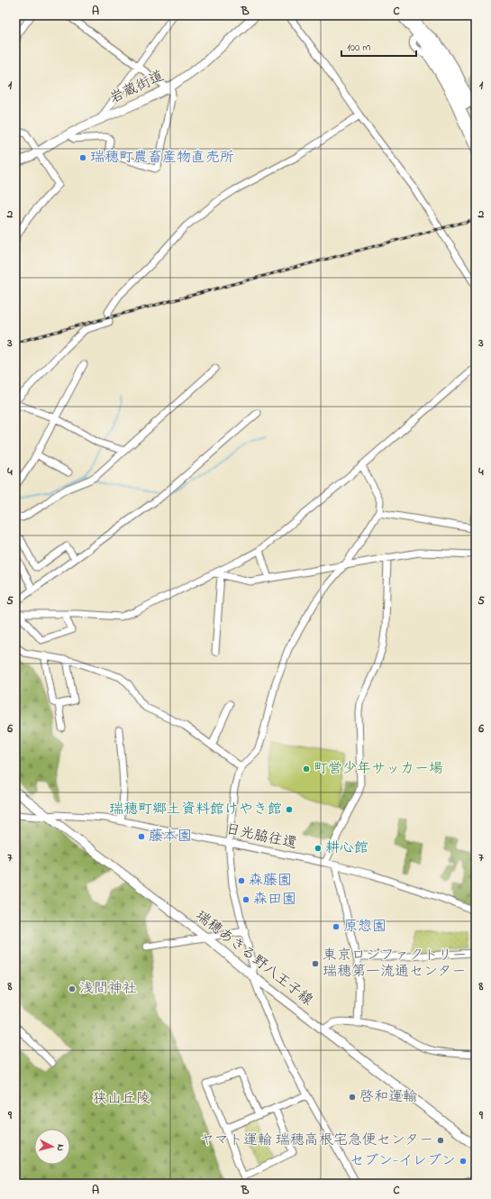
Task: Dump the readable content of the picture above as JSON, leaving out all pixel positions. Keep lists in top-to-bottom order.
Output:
{
  "streets": {
    "main road": ["岩蔵街道", "瑞穂あきる野八王子線"],
    "street": ["日光脇往還"]
  },
  "crossings": [
    ["日光脇往還", "瑞穂あきる野八王子線"]
  ],
  "parks": ["狭山丘陵"],
  "places": [
    "瑞穂町農畜産物直売所",
    "町営少年サッカー場",
    "瑞穂町郷土資料館けやき館",
    "藤本園",
    "耕心館",
    "森藤園",
    "森田園",
    "原惣園",
    "東京ロジファクトリー 瑞穂第一流通センター",
    "浅間神社",
    "啓和運輸",
    "ヤマト運輸 瑞穂高根宅急便センター",
    "セブン-イレブン"
  ],
  "scale_bar": "100 m",
  "north": "right",
  "grid": {
    "columns": ["A", "B", "C"],
    "rows": [
      "1",
      "2",
      "3",
      "4",
      "5",
      "6",
      "7",
      "8",
      "9"
    ]
  }
}
